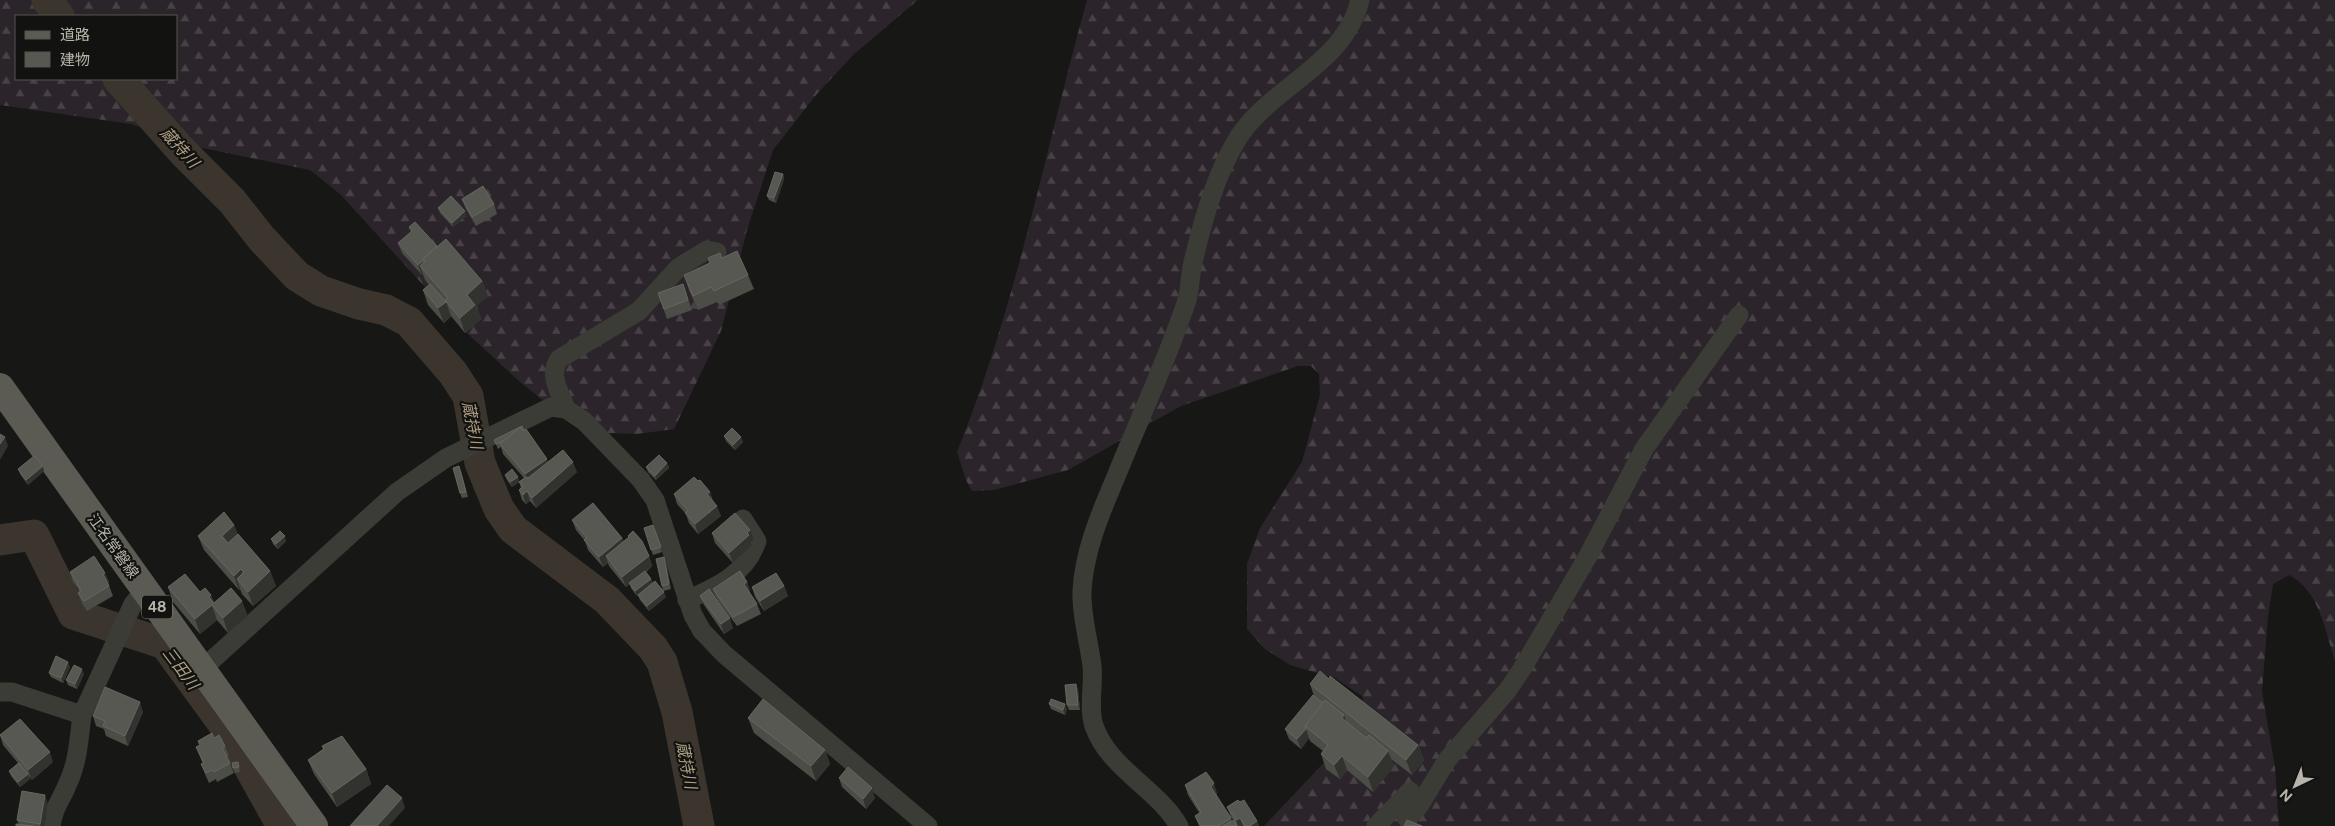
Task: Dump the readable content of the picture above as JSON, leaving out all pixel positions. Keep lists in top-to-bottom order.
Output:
{
  "streets": {
    "main road": ["江名常磐線", "48"]
  },
  "water": ["蔵持川", "三田川"],
  "legend": ["道路", "建物"],
  "north": "bottom left"
}
